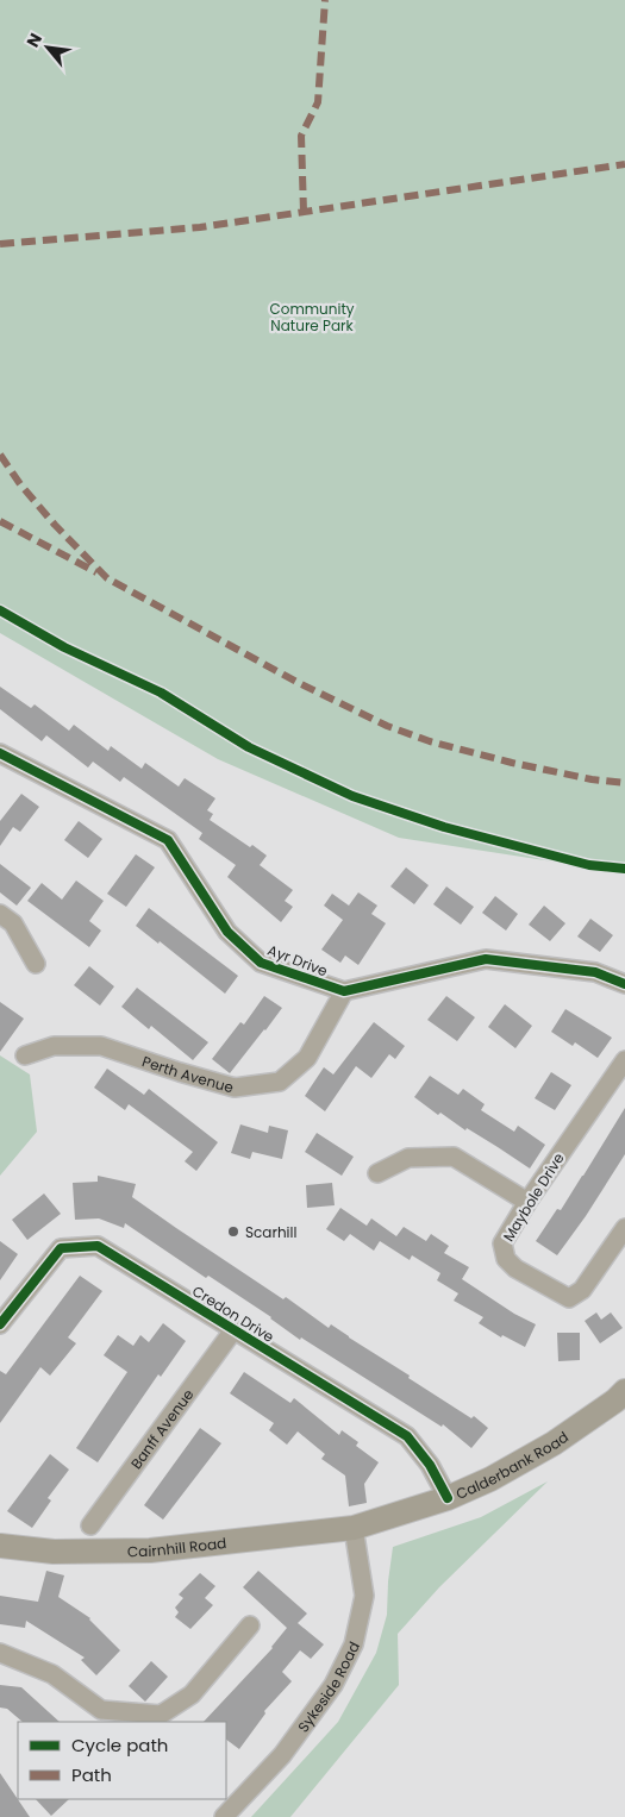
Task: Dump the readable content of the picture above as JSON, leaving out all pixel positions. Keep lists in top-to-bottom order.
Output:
{
  "streets": {
    "main road": ["Calderbank Road", "Cairnhill Road"],
    "street": [
      "Ayr Drive",
      "Perth Avenue",
      "Maybole Drive",
      "Credon Drive",
      "Banff Avenue",
      "Sykeside Road"
    ]
  },
  "crossings": [
    ["Ayr Drive", "Perth Avenue"],
    ["Credon Drive", "Banff Avenue"],
    ["Credon Drive", "Calderbank Road"],
    ["Calderbank Road", "Cairnhill Road"],
    ["Calderbank Road", "Sykeside Road"],
    ["Cairnhill Road", "Sykeside Road"]
  ],
  "parks": ["Community Nature Park"],
  "places": ["Scarhill"],
  "legend": ["Cycle path", "Path"],
  "north": "top left"
}
